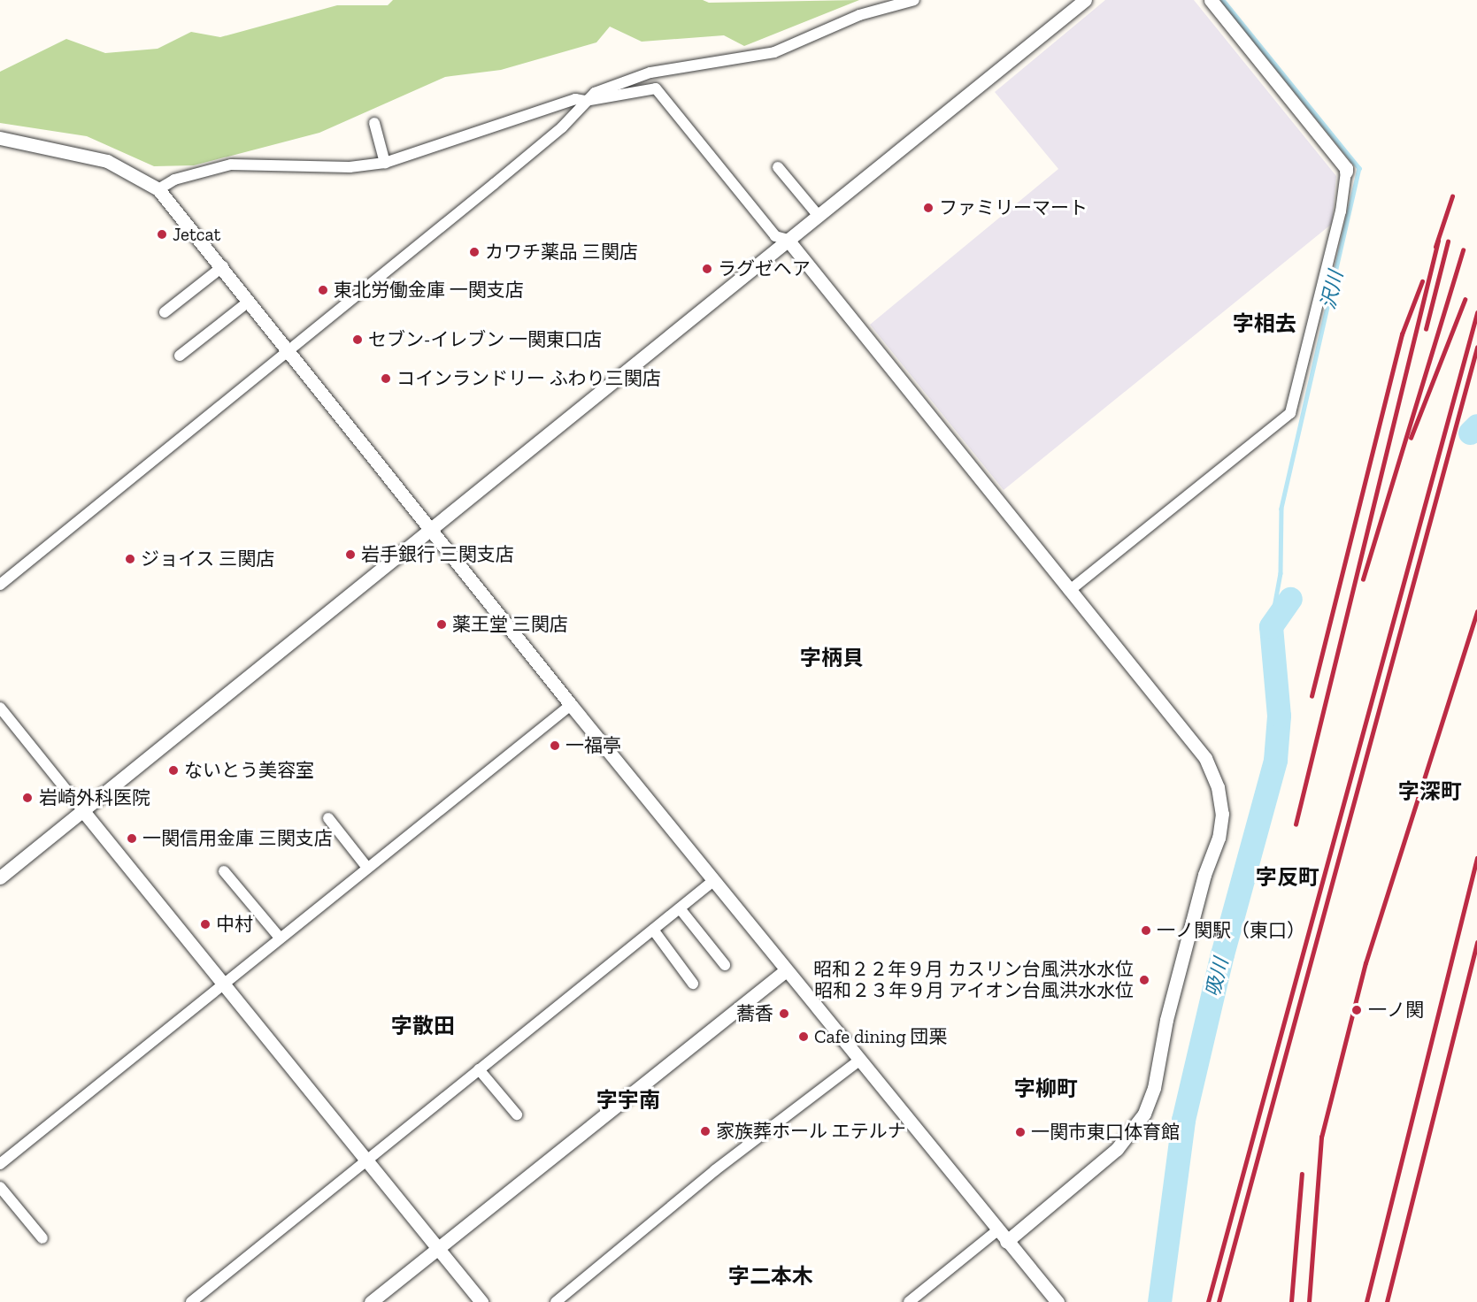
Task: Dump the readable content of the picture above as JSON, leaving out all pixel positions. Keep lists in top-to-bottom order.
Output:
{
  "districts": [
    "字相去",
    "字柄貝",
    "字深町",
    "字反町",
    "字散田",
    "字柳町",
    "字宇南",
    "字二本木"
  ],
  "water": ["沢川", "吸川"],
  "places": [
    "ファミリーマート",
    "Jetcat",
    "カワチ薬品 三関店",
    "ラグゼヘア",
    "東北労働金庫 一関支店",
    "セブン-イレブン 一関東口店",
    "コインランドリー ふわり三関店",
    "岩手銀行 三関支店",
    "ジョイス 三関店",
    "薬王堂 三関店",
    "一福亭",
    "ないとう美容室",
    "岩崎外科医院",
    "一関信用金庫 三関支店",
    "中村",
    "一ノ関駅（東口）",
    "昭和２２年９月 カスリン台風洪水水位 昭和２３年９月 アイオン台風洪水水位",
    "一ノ関",
    "蕎香",
    "Cafe dining 団栗",
    "家族葬ホール エテルナ",
    "一関市東口体育館"
  ]
}
